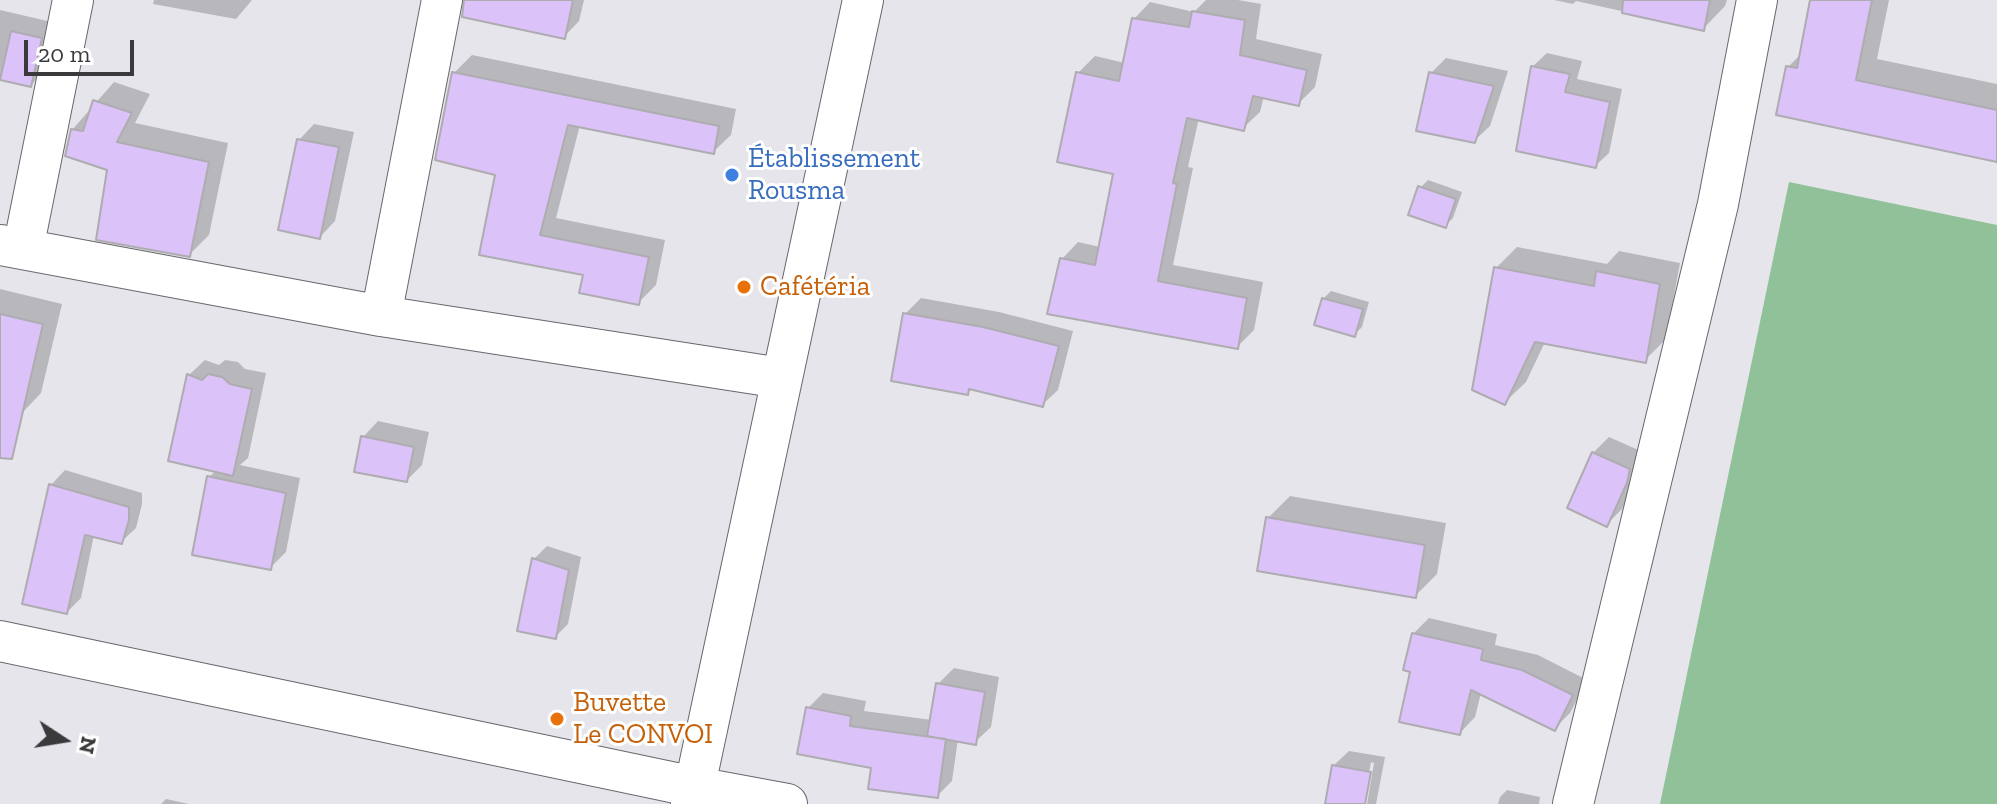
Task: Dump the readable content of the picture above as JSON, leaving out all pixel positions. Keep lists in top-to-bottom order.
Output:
{
  "places": ["Établissement Rousma", "Cafétéria", "Buvette Le CONVOI"],
  "scale_bar": "20 m",
  "north": "right"
}
